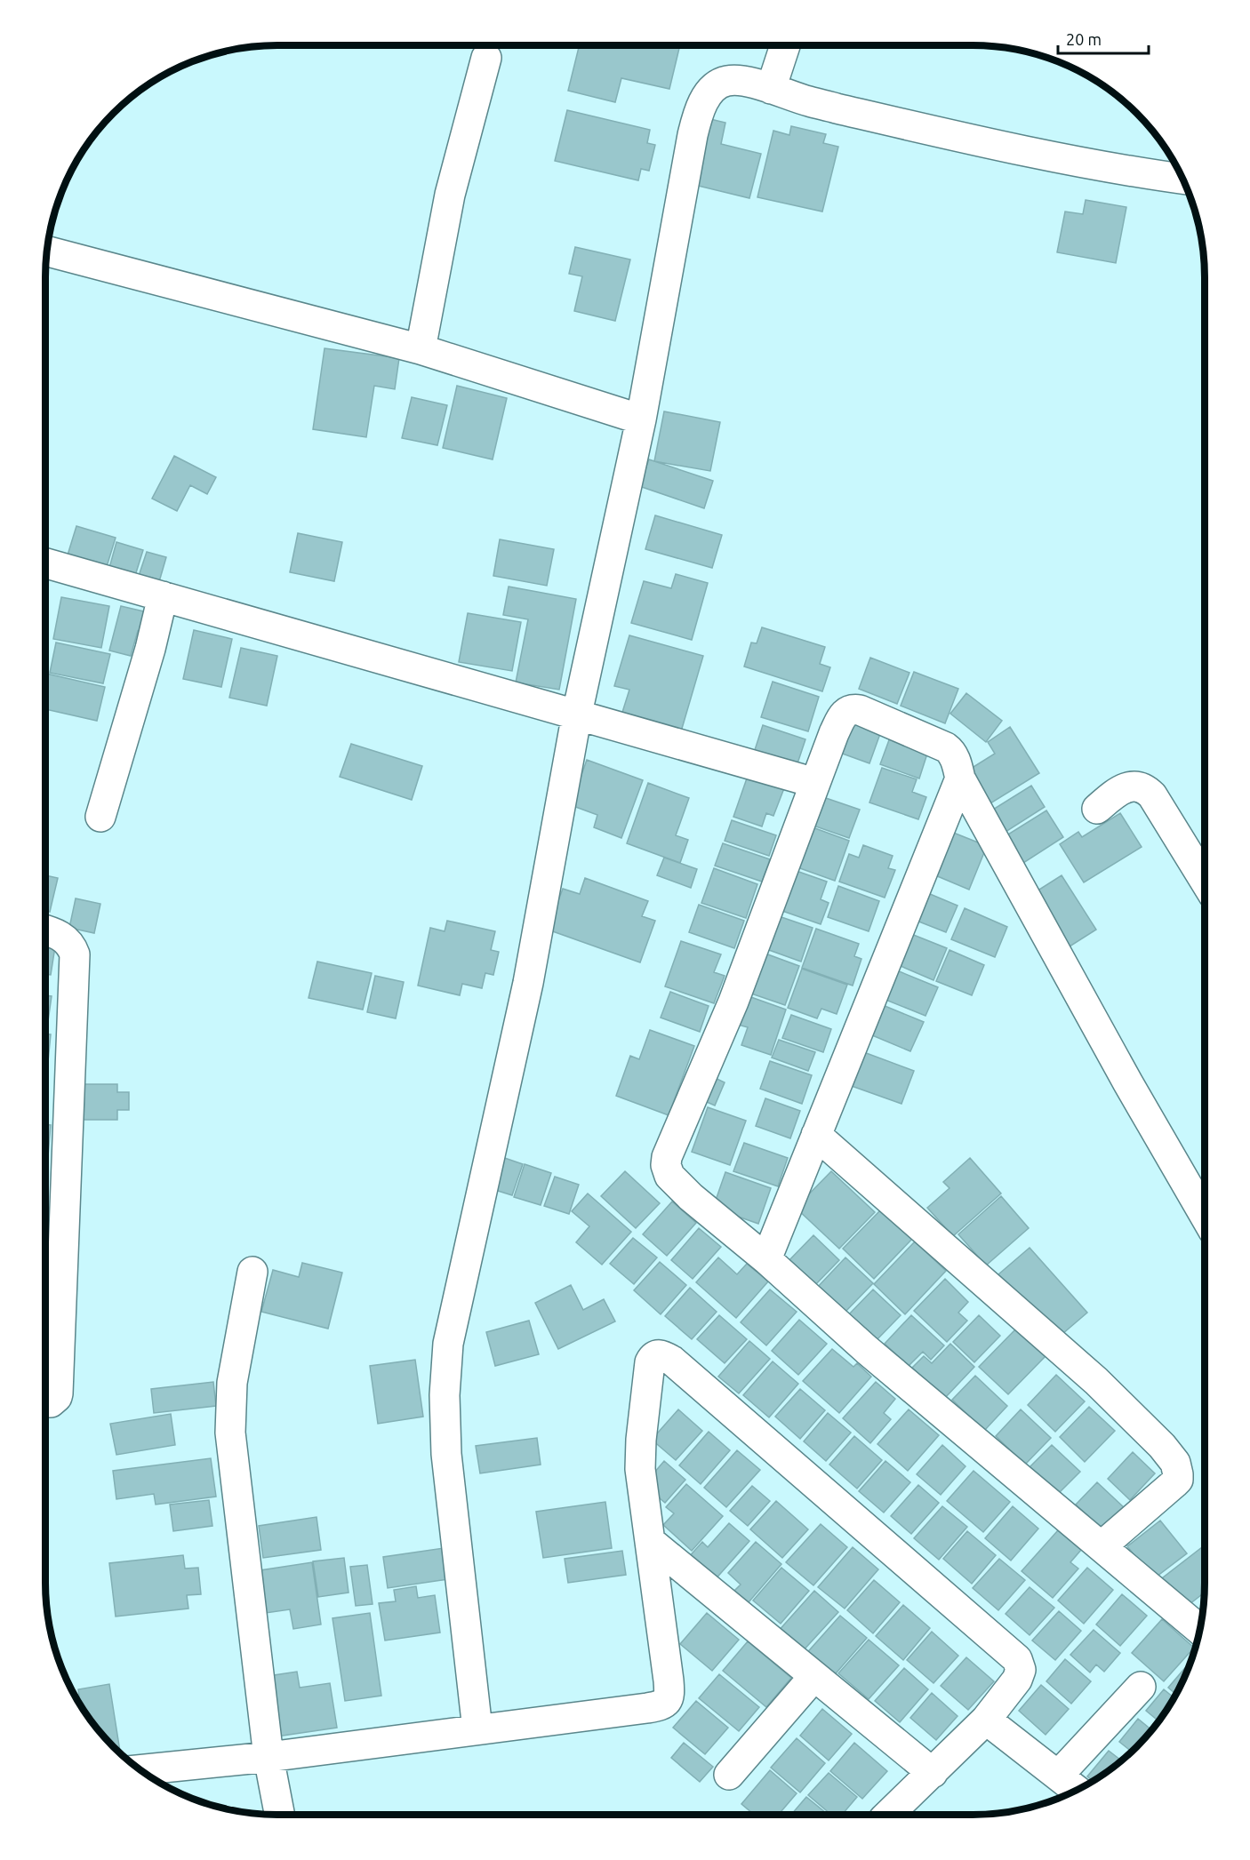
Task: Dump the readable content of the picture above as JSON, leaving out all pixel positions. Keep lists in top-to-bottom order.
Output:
{
  "scale_bar": "20 m"
}
